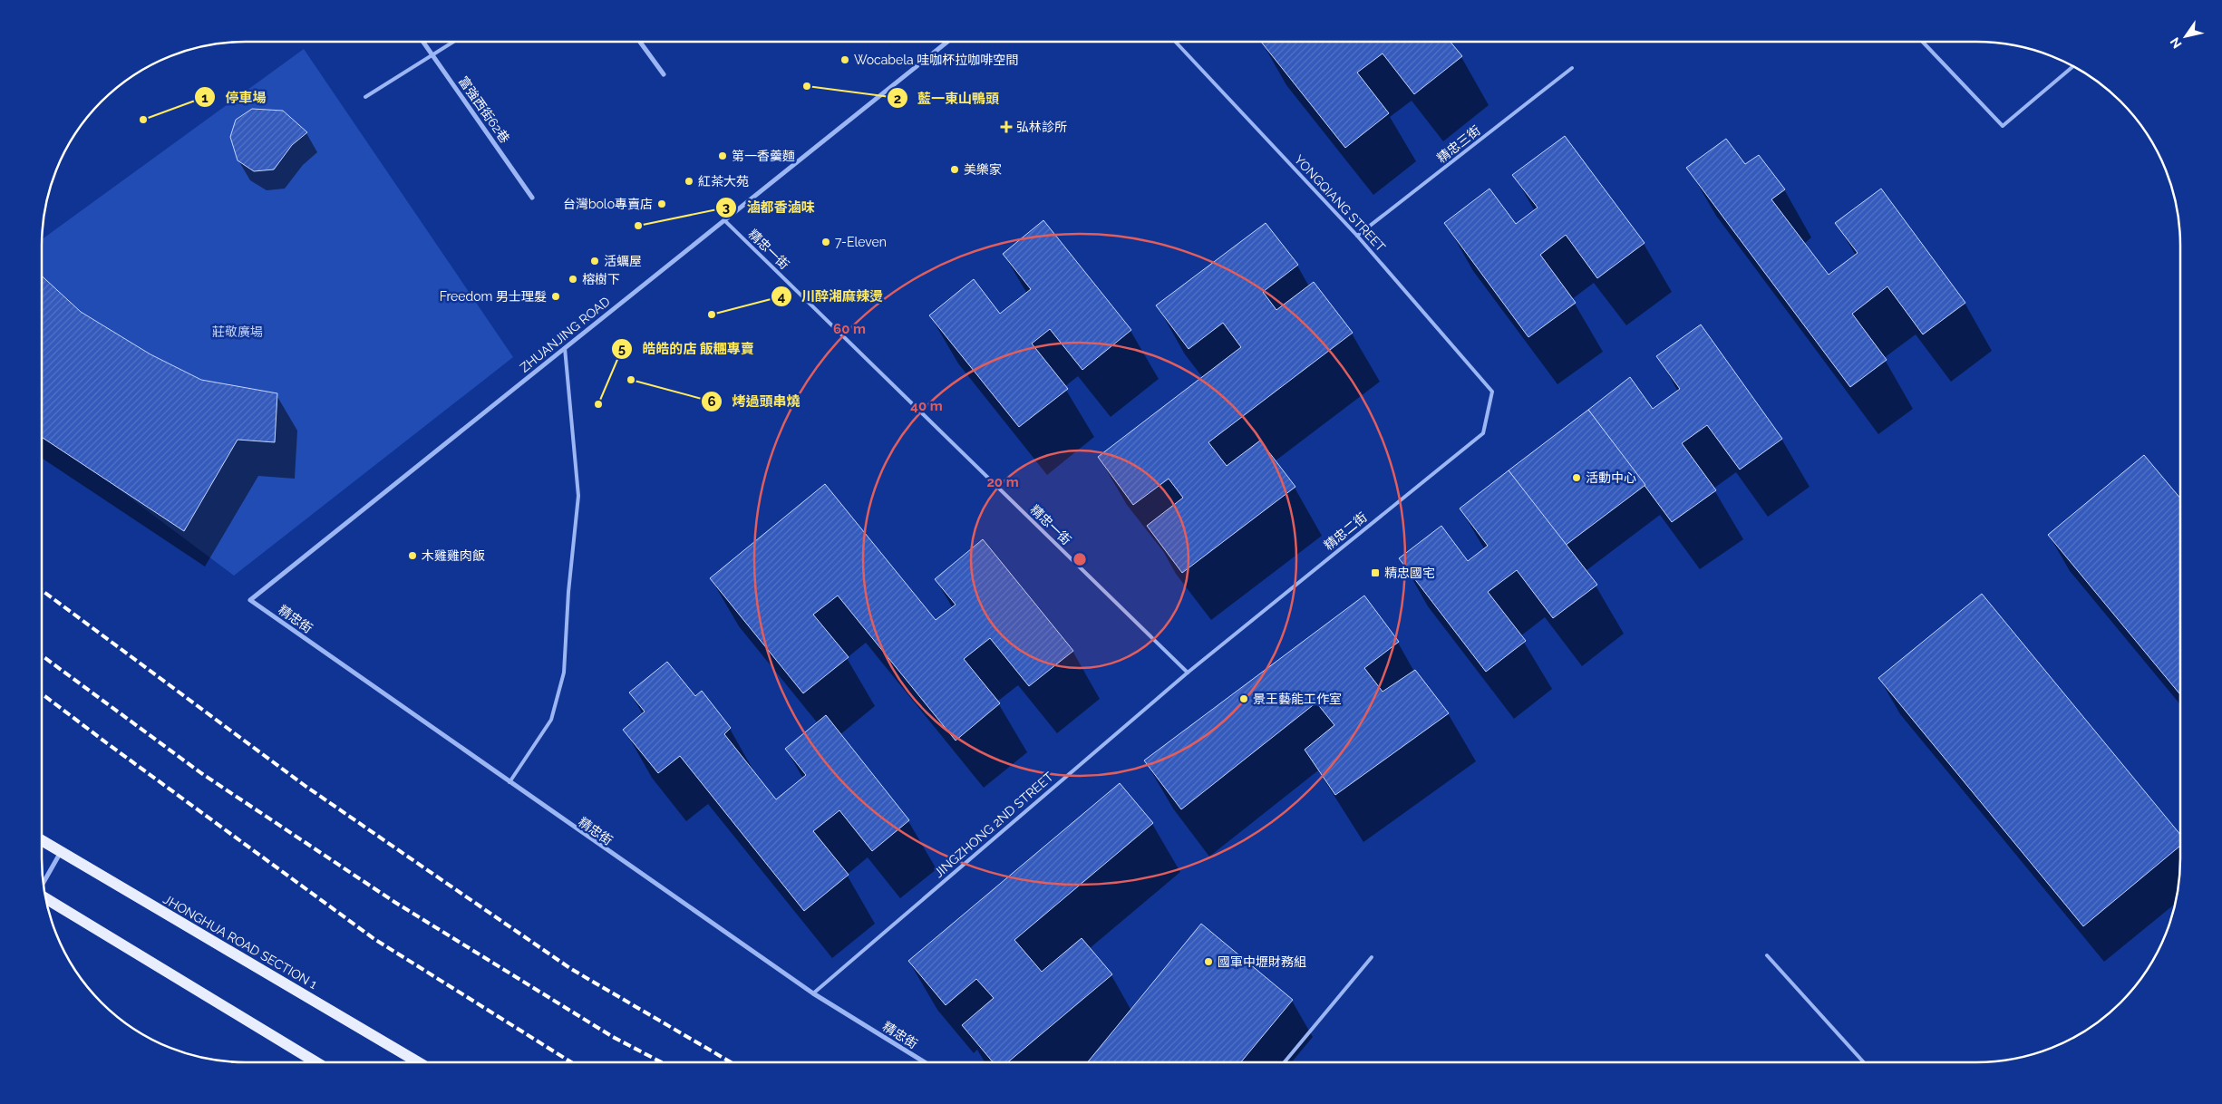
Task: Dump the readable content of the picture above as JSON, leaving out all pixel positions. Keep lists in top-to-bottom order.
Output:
{
  "streets": {
    "main road": ["JHONGHUA ROAD SECTION 1"],
    "street": ["富強西街62巷", "ZHUANJING ROAD", "精忠街"],
    "lane": [
      "精忠三街",
      "YONGQIANG STREET",
      "精忠一街",
      "精忠二街",
      "JINGZHONG 2ND STREET"
    ]
  },
  "crossings": [
    ["精忠三街", "YONGQIANG STREET"],
    ["YONGQIANG STREET", "精忠二街"],
    ["精忠一街", "ZHUANJING ROAD"],
    ["精忠一街", "精忠二街"],
    ["精忠一街", "JINGZHONG 2ND STREET"],
    ["ZHUANJING ROAD", "精忠街"],
    ["精忠二街", "JINGZHONG 2ND STREET"],
    ["精忠街", "JINGZHONG 2ND STREET"]
  ],
  "parks": ["莊敬廣場"],
  "places": {
    "other": [
      "Wocabela 哇咖杯拉咖啡空間",
      "藍一東山鴨頭",
      "停車場",
      "第一香羹麵",
      "美樂家",
      "紅茶大苑",
      "台灣bolo專賣店",
      "滷都香滷味",
      "7-Eleven",
      "活蠣屋",
      "榕樹下",
      "Freedom 男士理髮",
      "川醉湘麻辣燙",
      "烤過頭串燒",
      "皓皓的店 飯糰專賣",
      "活動中心",
      "木雞雞肉飯",
      "景王藝能工作室",
      "國軍中壢財務組"
    ],
    "health": ["弘林診所"],
    "transit": ["精忠國宅"]
  },
  "north": "bottom left",
  "rings": ["60 m", "40 m", "20 m"]
}
